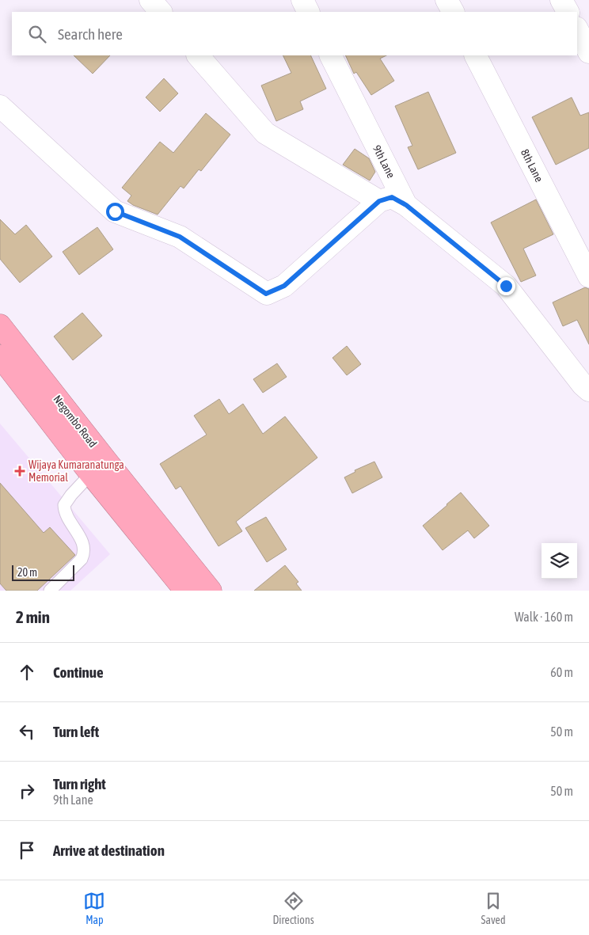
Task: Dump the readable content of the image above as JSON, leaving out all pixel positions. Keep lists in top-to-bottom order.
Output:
{
  "streets": {
    "highway": ["Negombo Road"],
    "street": ["9th Lane", "8th Lane"]
  },
  "places": {
    "health": ["Wijaya Kumaranatunga Memorial"]
  },
  "scale_bar": "20 m",
  "page": {
    "search": "Search here",
    "scale": "20 m",
    "heading": ["2 min", "Walk · 160 m"],
    "list": [
      ["Continue", "60 m"],
      ["Turn left", "50 m"],
      ["Turn right", "9th Lane", "50 m"],
      "Arrive at destination"
    ],
    "nav": ["Map", "Directions", "Saved"]
  }
}
